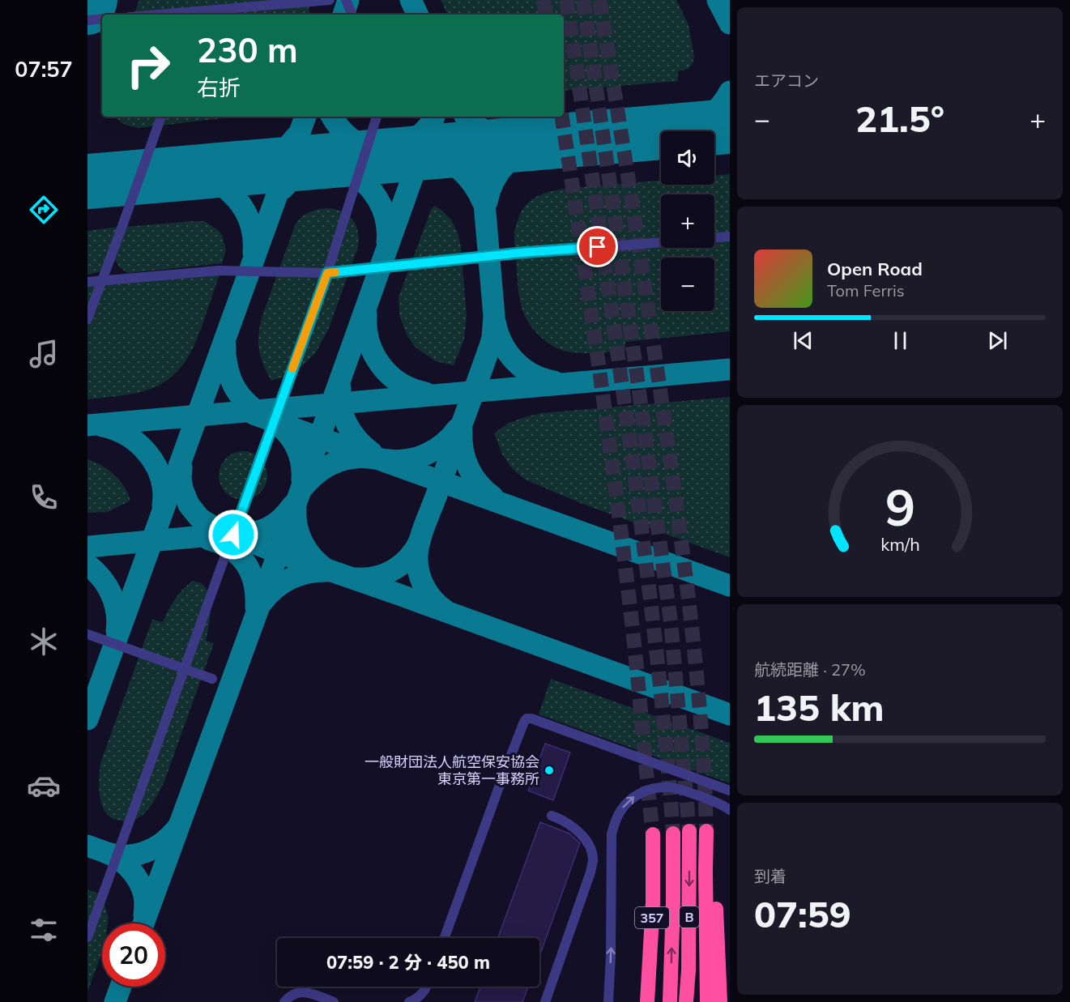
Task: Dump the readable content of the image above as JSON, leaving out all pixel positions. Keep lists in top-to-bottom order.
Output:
{
  "streets": {
    "highway": ["B", "357"]
  },
  "places": ["一般財団法人航空保安協会 東京第一事務所"],
  "page": {
    "tabs": "07:57",
    "tile": [
      "エアコン",
      ["航続距離 · 27%", "135 km"],
      ["到着", "07:59"]
    ],
    "turn": ["230 m", "右折"],
    "heat": ["−", "21.5°", "+"],
    "map_buttons": ["+", "−"],
    "song": ["Open Road", "Tom Ferris"],
    "limit": "20",
    "trip": "07:59 · 2 分 · 450 m",
    "gauge": ["9", "km/h"]
  }
}
